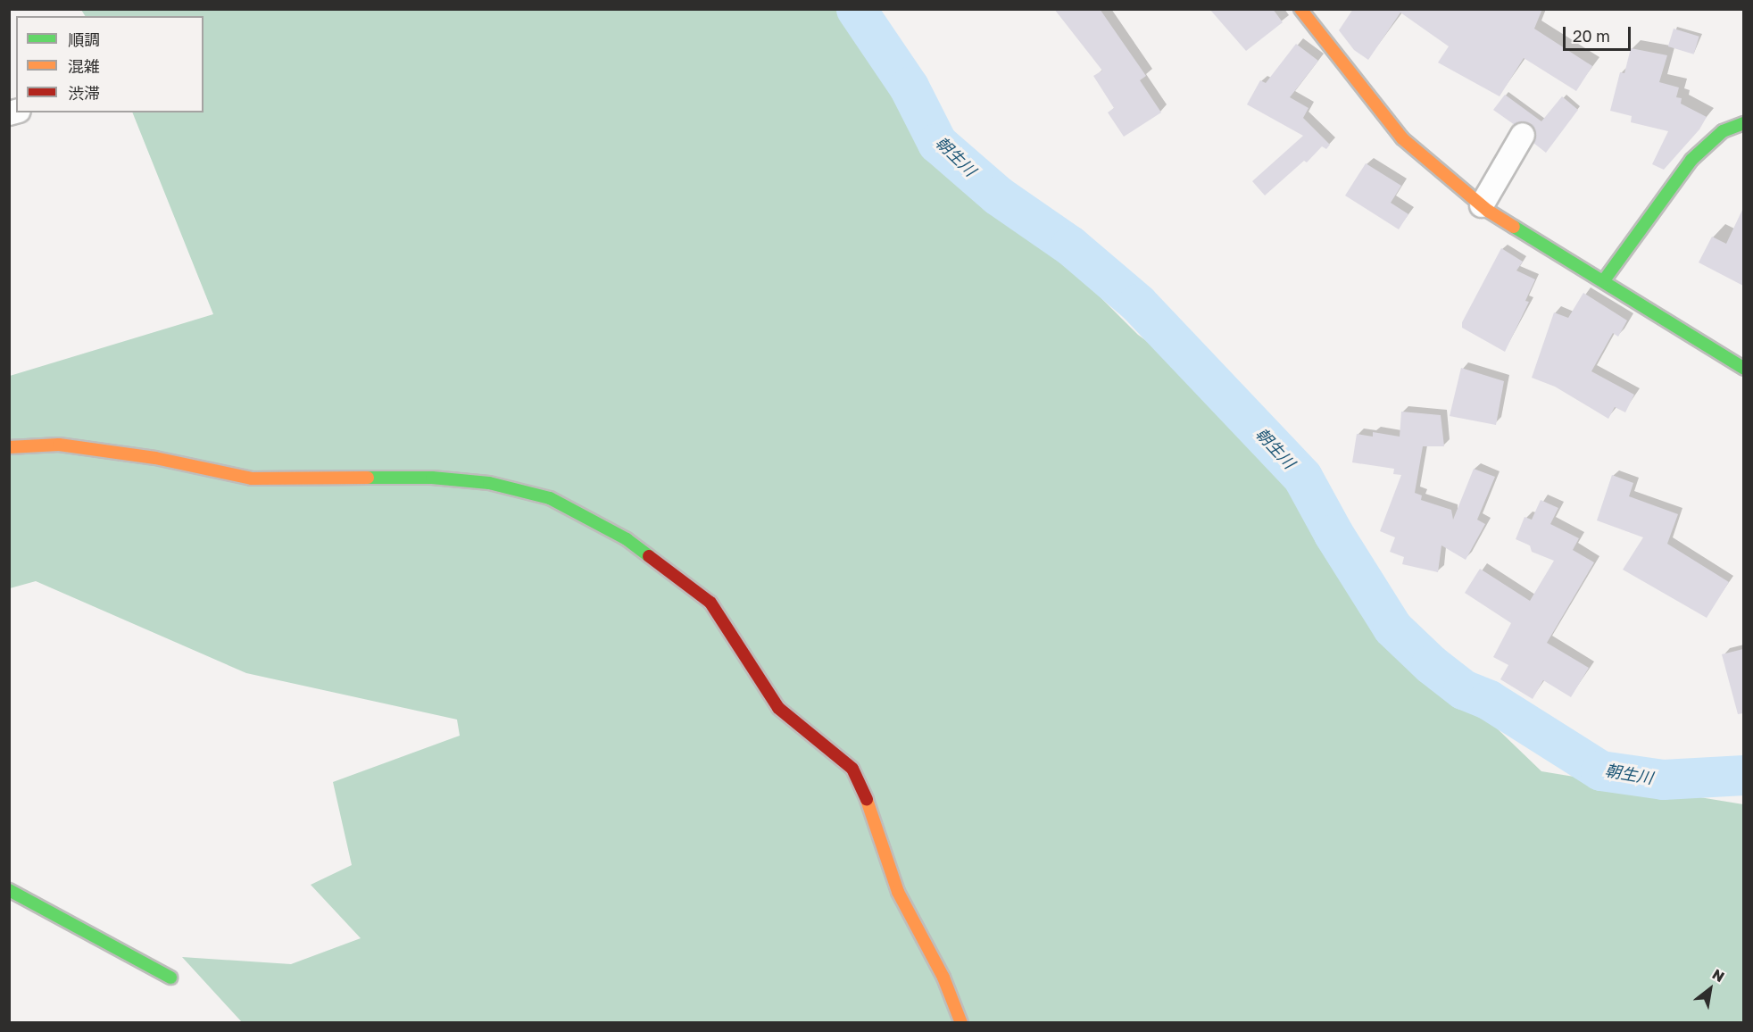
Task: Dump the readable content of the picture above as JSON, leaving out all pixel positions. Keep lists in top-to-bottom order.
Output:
{
  "water": ["朝生川"],
  "legend": ["順調", "混雑", "渋滞"],
  "scale_bar": "20 m",
  "north": "top right"
}
